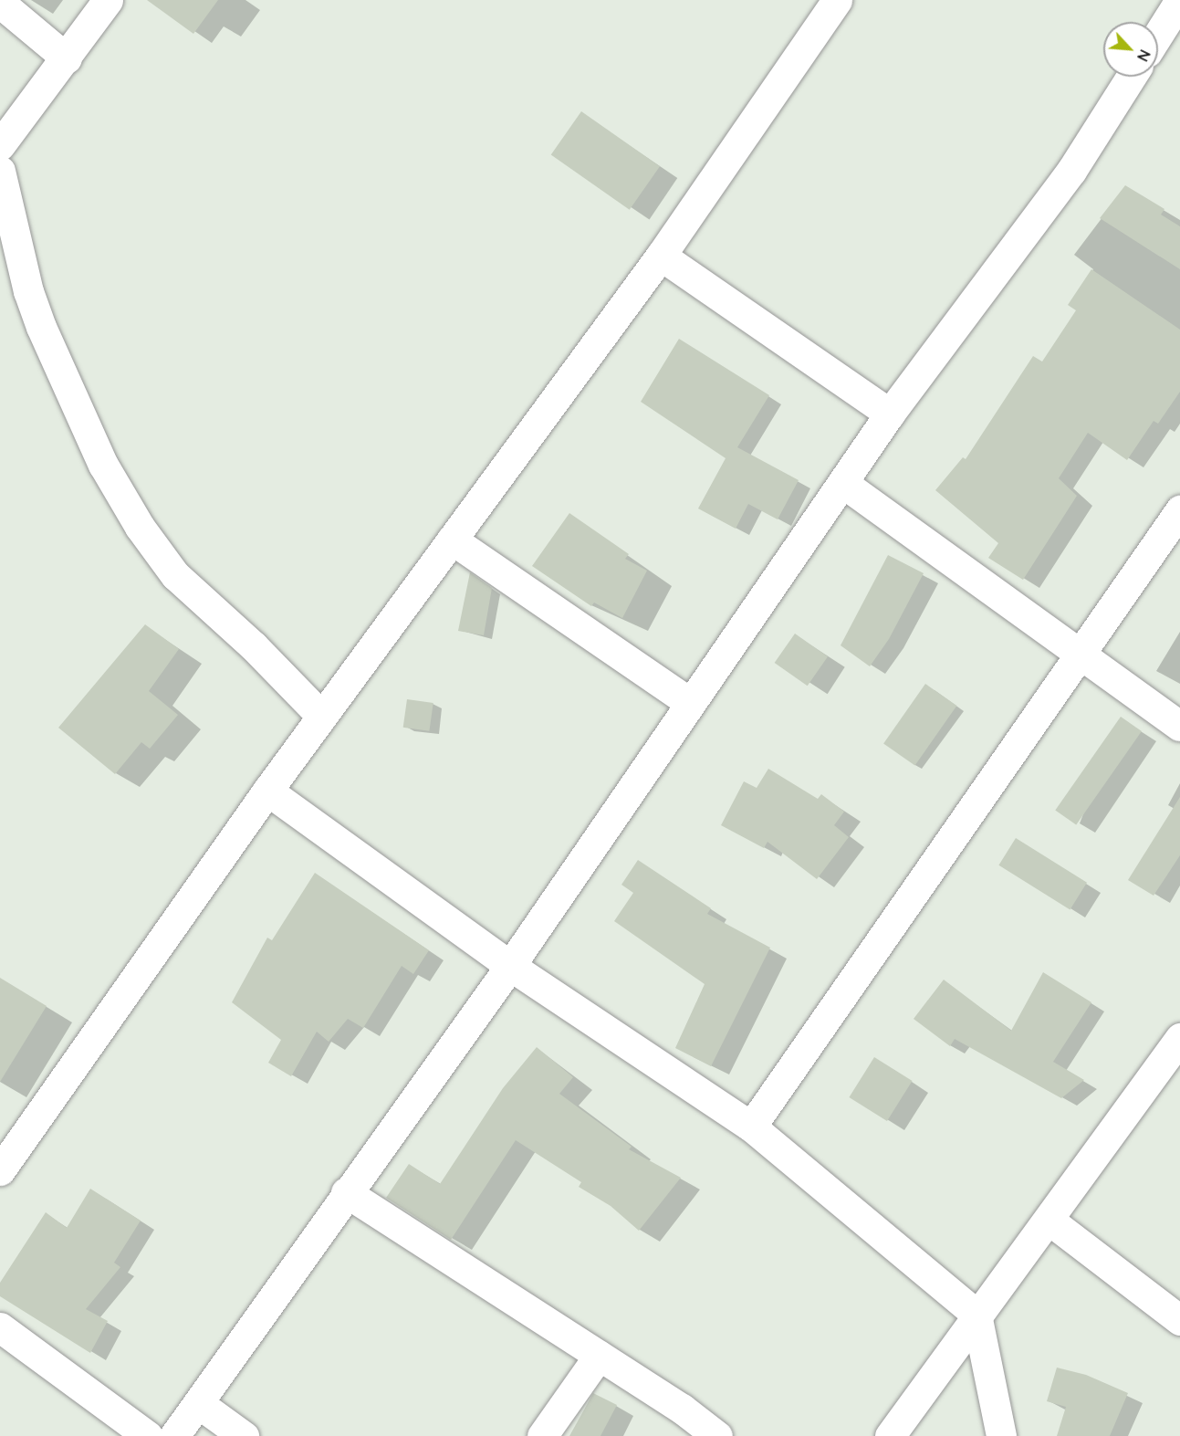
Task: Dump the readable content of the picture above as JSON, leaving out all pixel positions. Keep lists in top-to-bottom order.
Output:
{
  "north": "bottom right"
}
